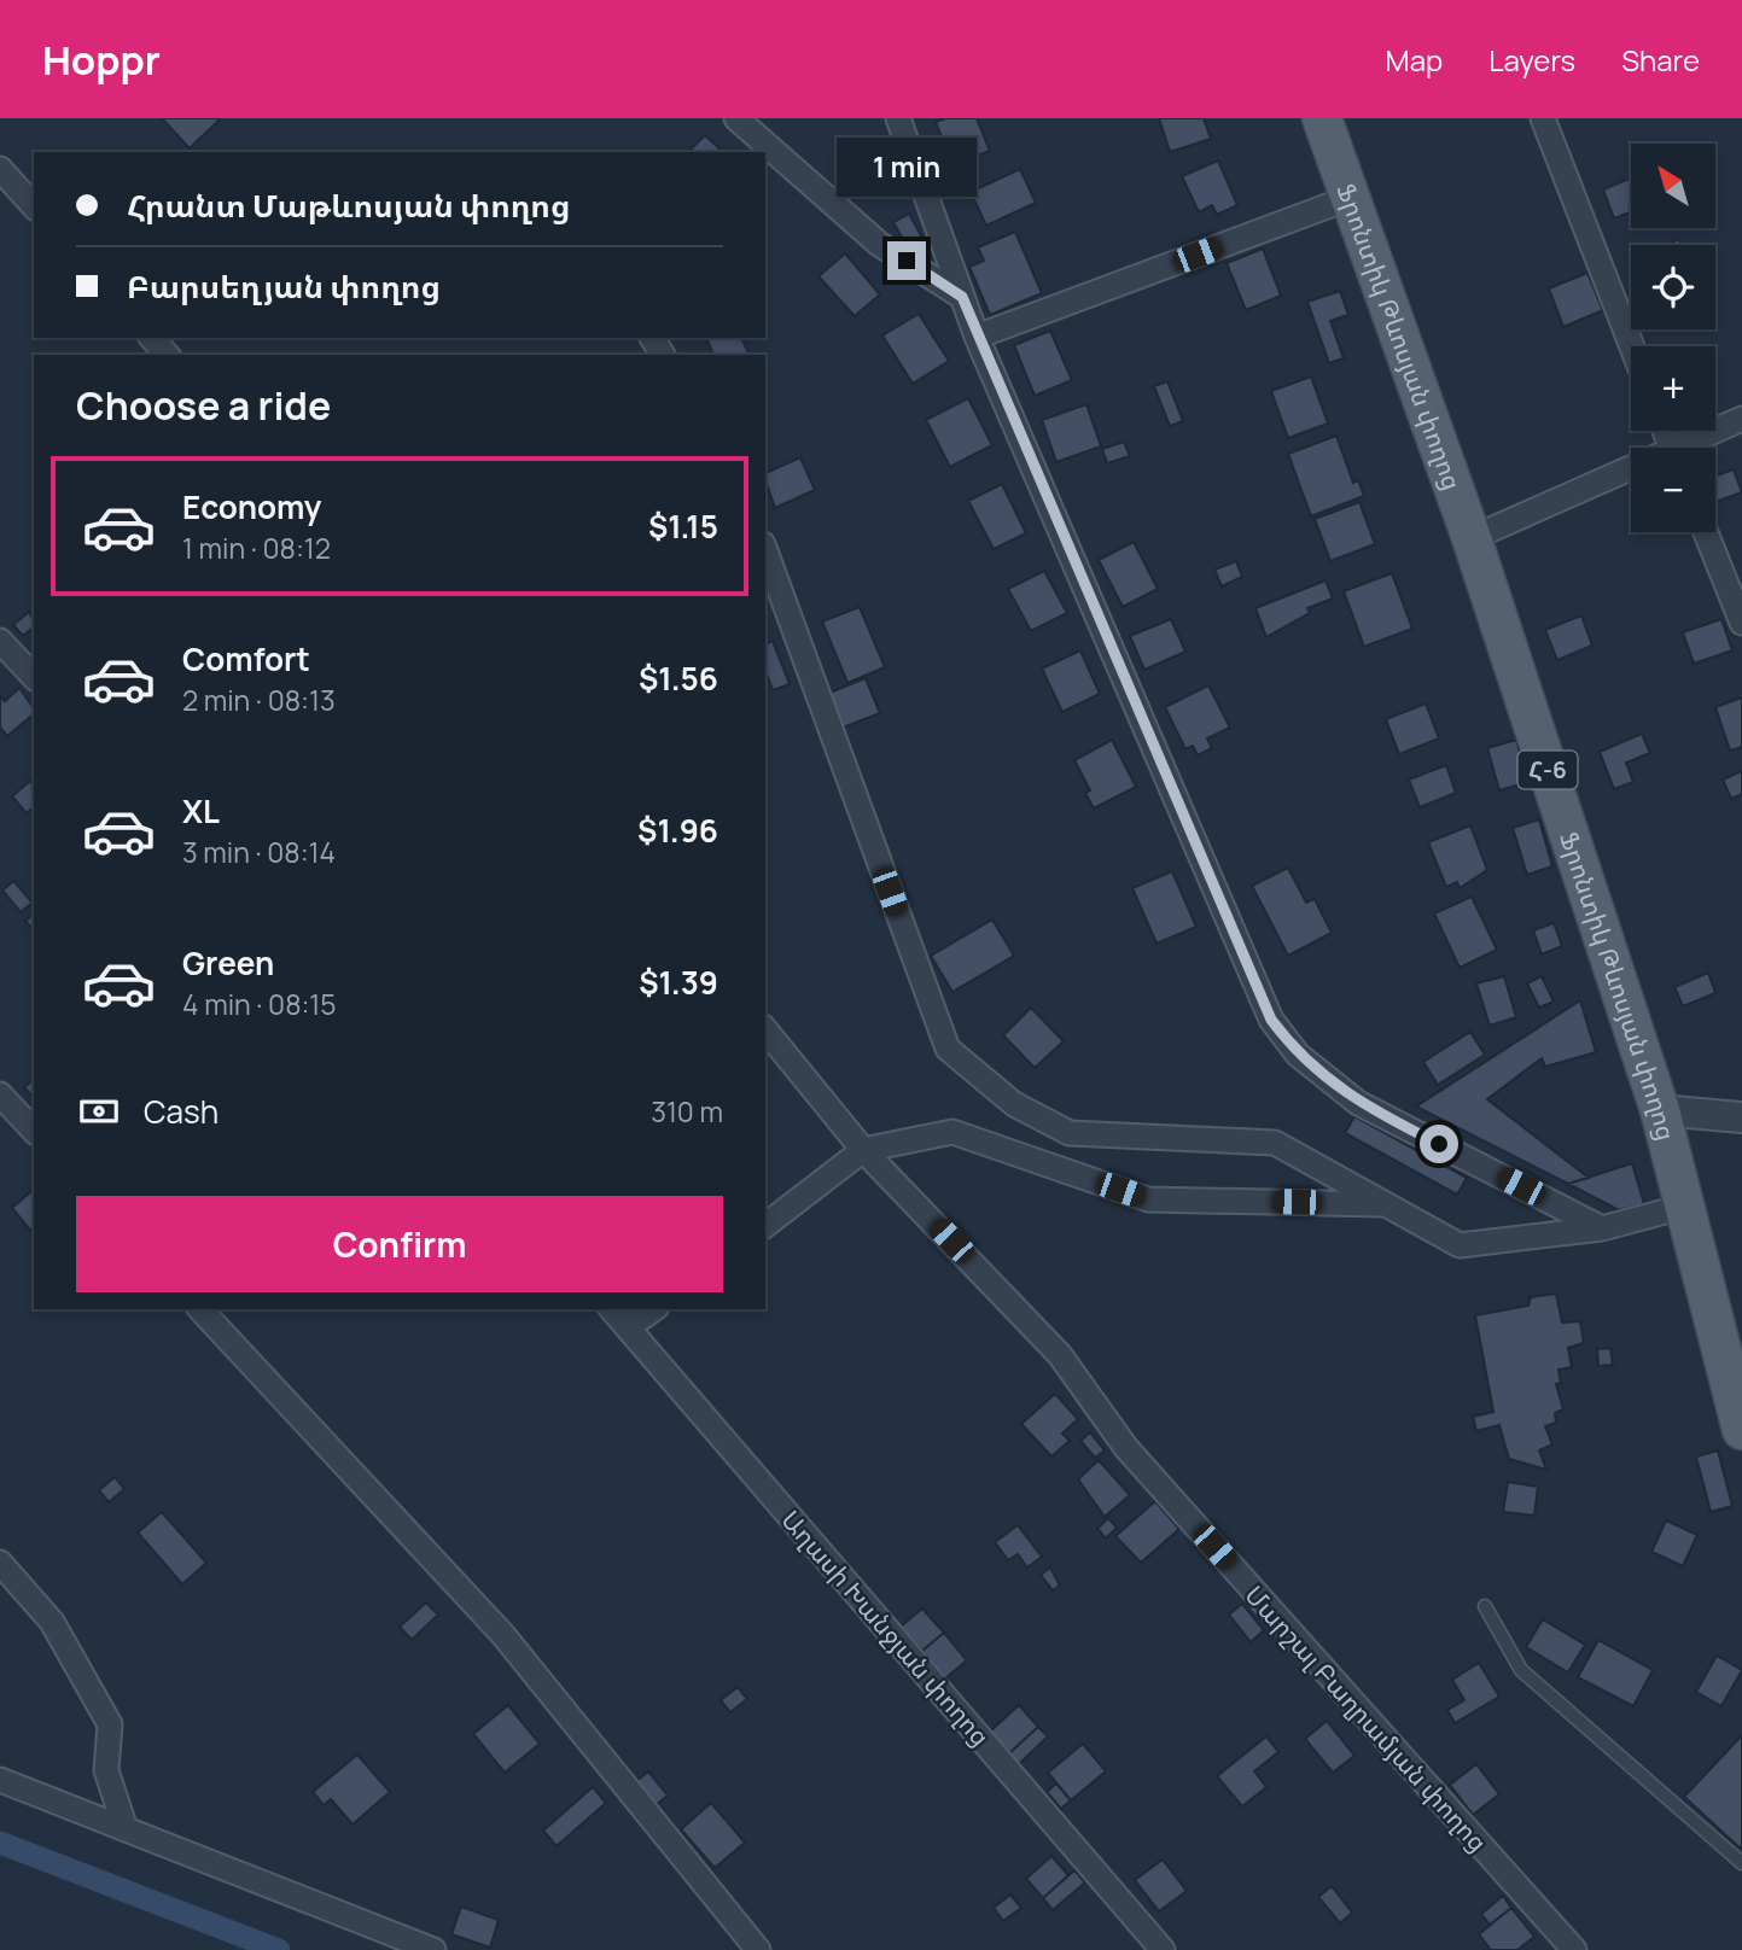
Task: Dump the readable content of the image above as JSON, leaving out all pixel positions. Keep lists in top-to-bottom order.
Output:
{
  "streets": {
    "main road": ["Ֆրոնտիկ Թևոսյան փողոց", "Հ-6"],
    "street": ["Աղասի Խանջյան փողոց", "Մարշալ Բաղրամյան փողոց"]
  },
  "north": "top left",
  "page": {
    "header": "Hoppr",
    "nav": ["Map", "Layers", "Share"],
    "bubble": "1 min",
    "map_buttons": ["+", "−"],
    "banner": ["Հրանտ Մաթևոսյան փողոց", "Բարսեղյան փողոց"],
    "heading": "Choose a ride",
    "list": [
      {
        "name": "Economy",
        "note": "1 min · 08:12",
        "value": "$1.15"
      },
      {
        "name": "Comfort",
        "note": "2 min · 08:13",
        "value": "$1.56"
      },
      {
        "name": "XL",
        "note": "3 min · 08:14",
        "value": "$1.96"
      },
      {
        "name": "Green",
        "note": "4 min · 08:15",
        "value": "$1.39"
      }
    ],
    "pay": ["Cash", "310 m"],
    "buttons": "Confirm"
  }
}
